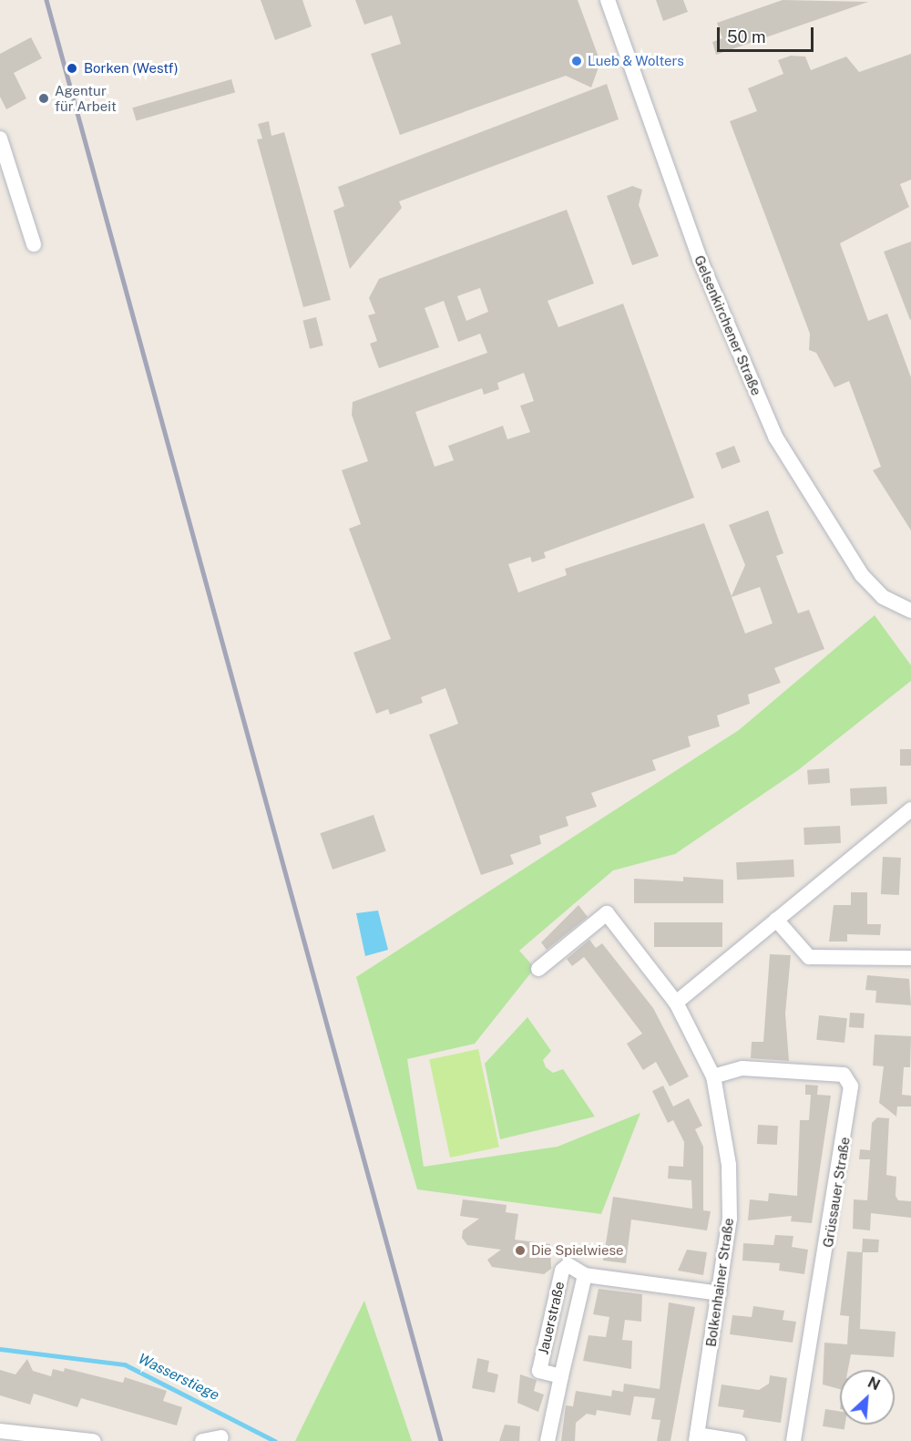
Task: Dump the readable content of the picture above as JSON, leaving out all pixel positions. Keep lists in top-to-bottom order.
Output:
{
  "streets": {
    "street": [
      "Gelsenkirchener Straße",
      "Grüssauer Straße",
      "Bolkenhainer Straße",
      "Jauerstraße"
    ]
  },
  "crossings": [
    ["Grüssauer Straße", "Bolkenhainer Straße"],
    ["Bolkenhainer Straße", "Jauerstraße"]
  ],
  "water": ["Wasserstiege"],
  "places": [
    "Lueb & Wolters",
    "Borken (Westf)",
    "Agentur für Arbeit",
    "Die Spielwiese"
  ],
  "scale_bar": "50 m",
  "north": "top right"
}
